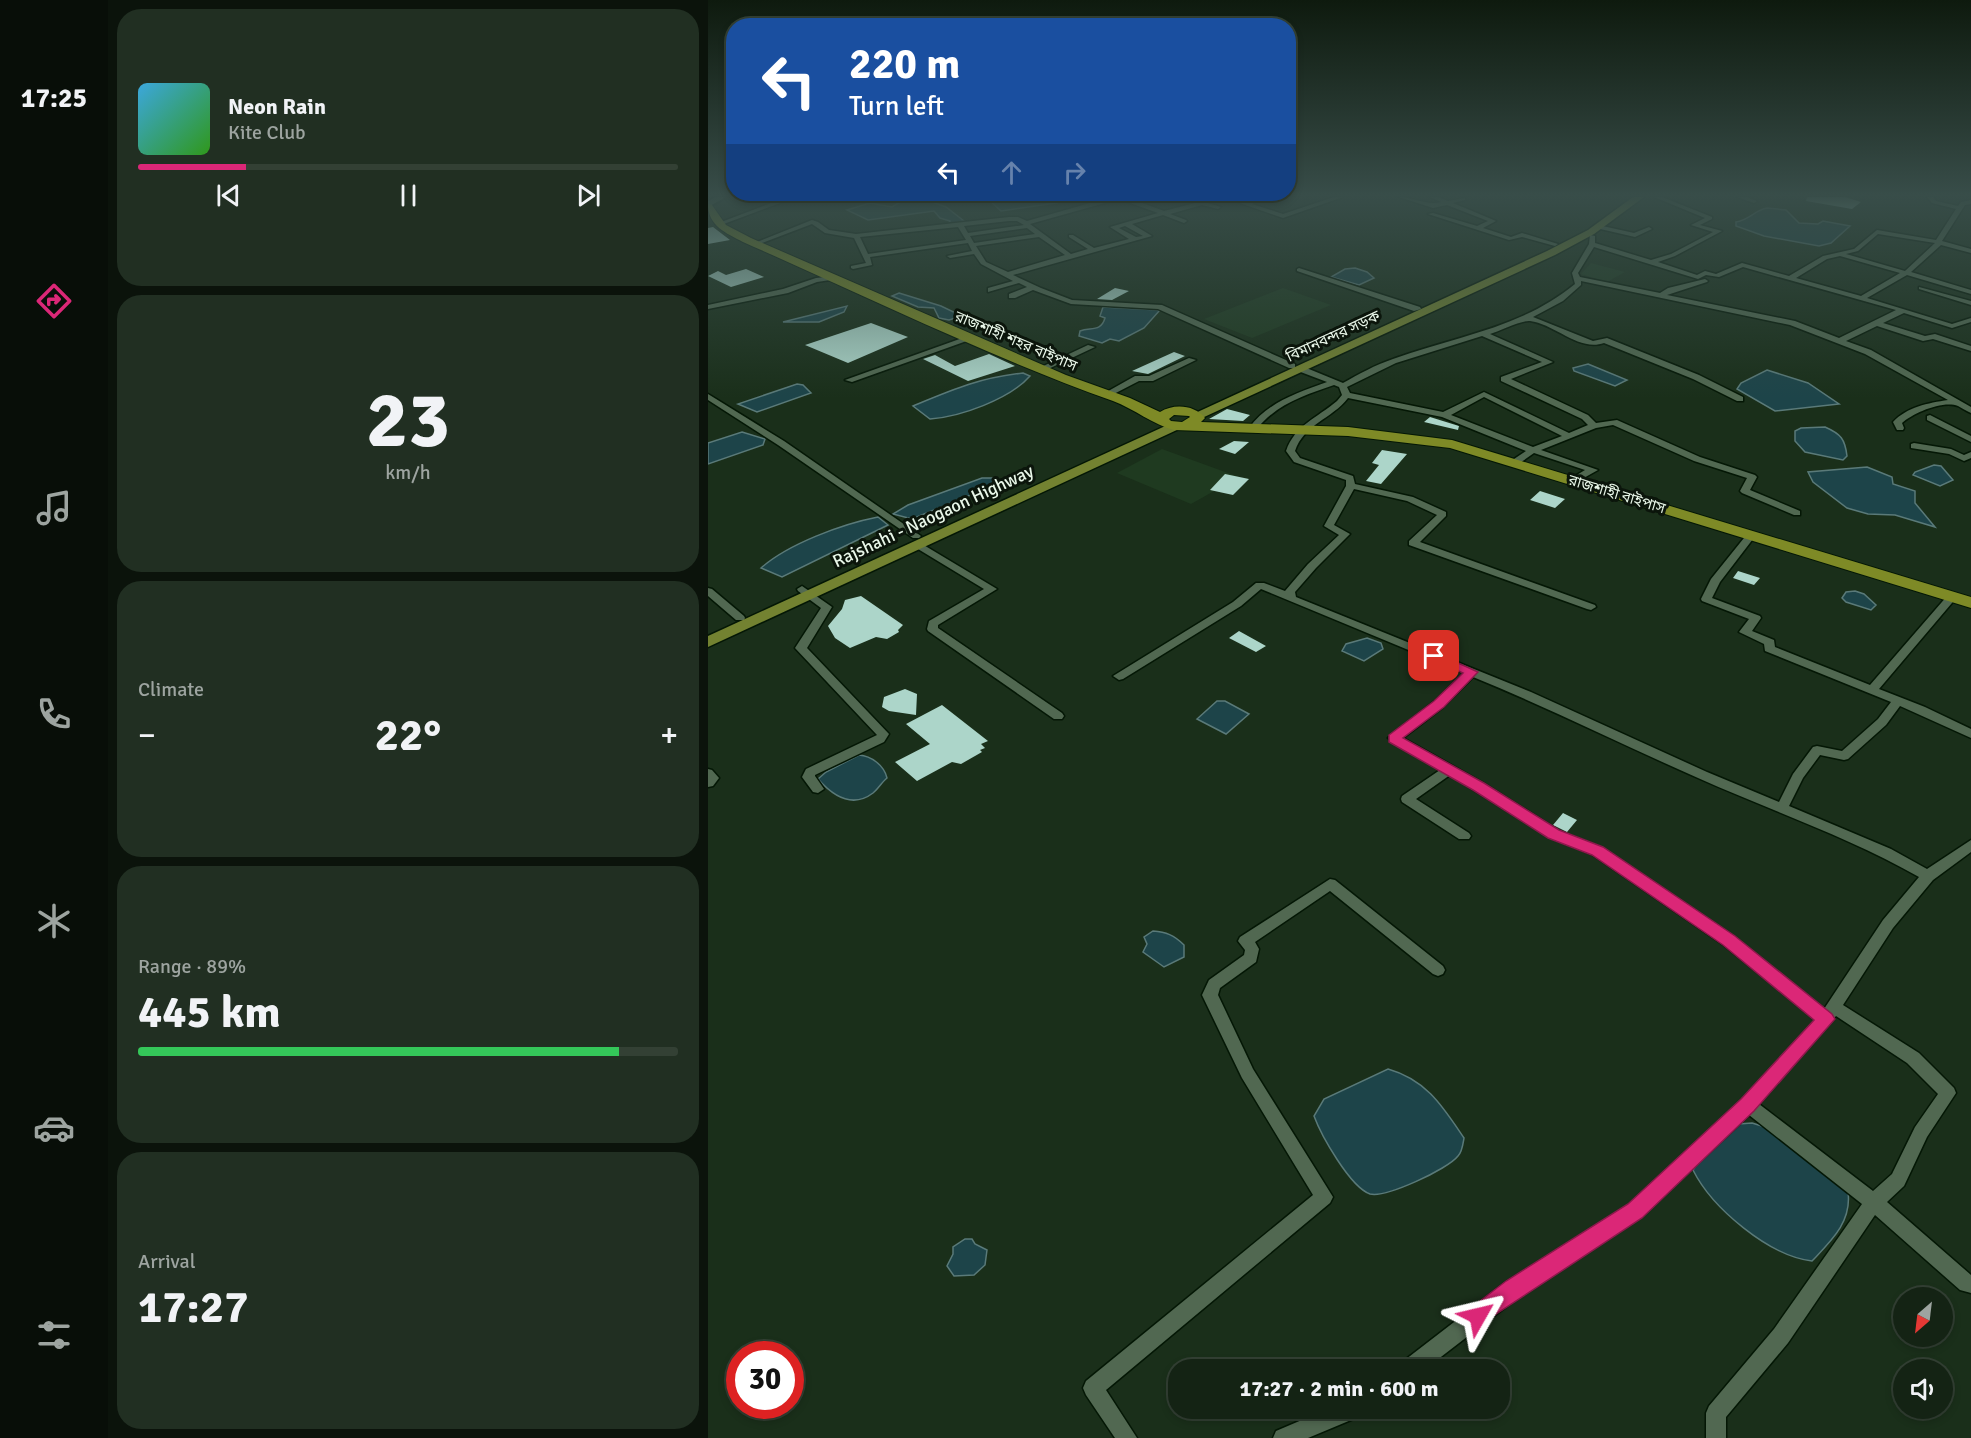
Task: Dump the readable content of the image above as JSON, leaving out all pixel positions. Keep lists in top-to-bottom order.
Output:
{
  "streets": {
    "highway": ["রাজশাহী শহর বাইপাস", "রাজশাহী বাইপাস"],
    "main road": ["বিমানবন্দর সড়ক", "Rajshahi - Naogaon Highway"]
  },
  "crossings": [
    ["বিমানবন্দর সড়ক", "রাজশাহী শহর বাইপাস"],
    ["বিমানবন্দর সড়ক", "রাজশাহী বাইপাস"],
    ["বিমানবন্দর সড়ক", "Rajshahi - Naogaon Highway"],
    ["রাজশাহী শহর বাইপাস", "রাজশাহী বাইপাস"],
    ["রাজশাহী শহর বাইপাস", "Rajshahi - Naogaon Highway"],
    ["রাজশাহী বাইপাস", "Rajshahi - Naogaon Highway"]
  ],
  "north": "bottom left",
  "page": {
    "tabs": "17:25",
    "turn": ["220 m", "Turn left"],
    "song": ["Neon Rain", "Kite Club"],
    "tile": [
      ["23", "km/h"],
      "Climate",
      ["Range · 89%", "445 km"],
      ["Arrival", "17:27"]
    ],
    "heat": ["−", "22°", "+"],
    "limit": "30",
    "trip": "17:27 · 2 min · 600 m"
  }
}
